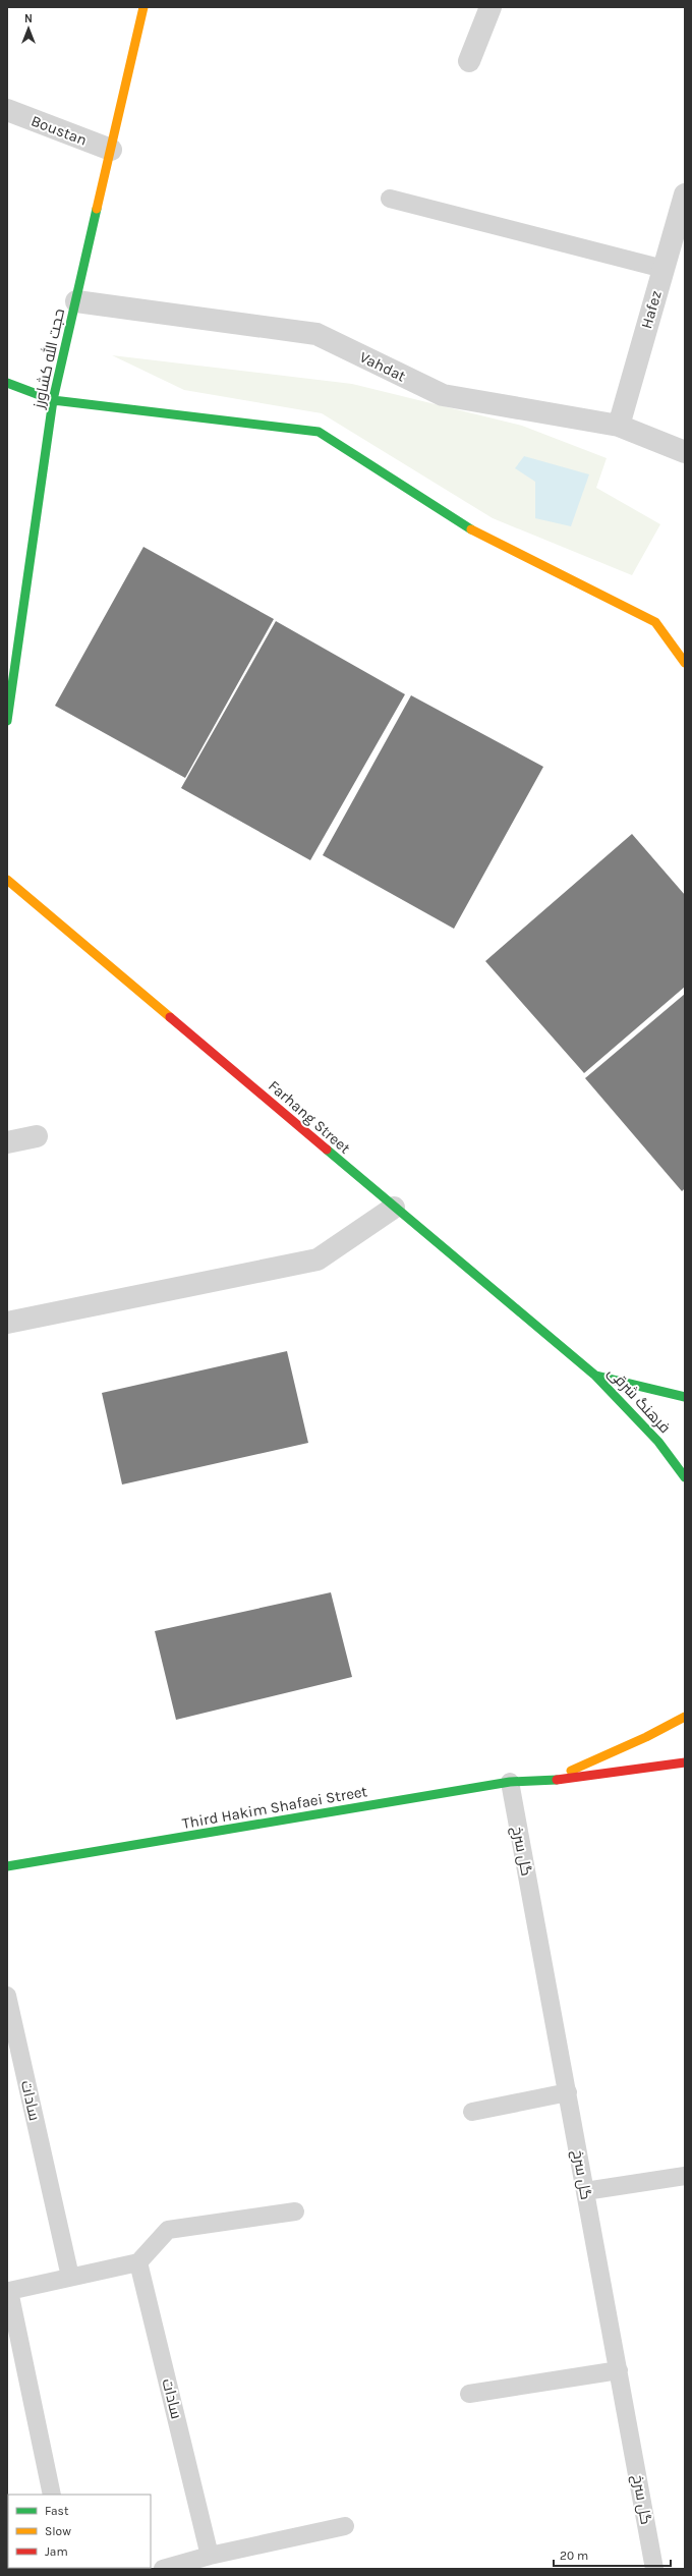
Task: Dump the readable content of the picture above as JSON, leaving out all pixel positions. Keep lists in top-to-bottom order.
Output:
{
  "streets": {
    "street": [
      "Boustan",
      "Hafez",
      "حجت الله کشاورز",
      "Vahdat",
      "Farhang Street",
      "فرهنگ شرقی",
      "Third Hakim Shafaei Street"
    ],
    "lane": ["گل سرخ", "سادات"]
  },
  "crossings": [
    ["Boustan", "حجت الله کشاورز"],
    ["Hafez", "Vahdat"],
    ["حجت الله کشاورز", "Vahdat"],
    ["Farhang Street", "فرهنگ شرقی"],
    ["Third Hakim Shafaei Street", "گل سرخ"]
  ],
  "legend": ["Fast", "Slow", "Jam"],
  "scale_bar": "20 m",
  "north": "top"
}
